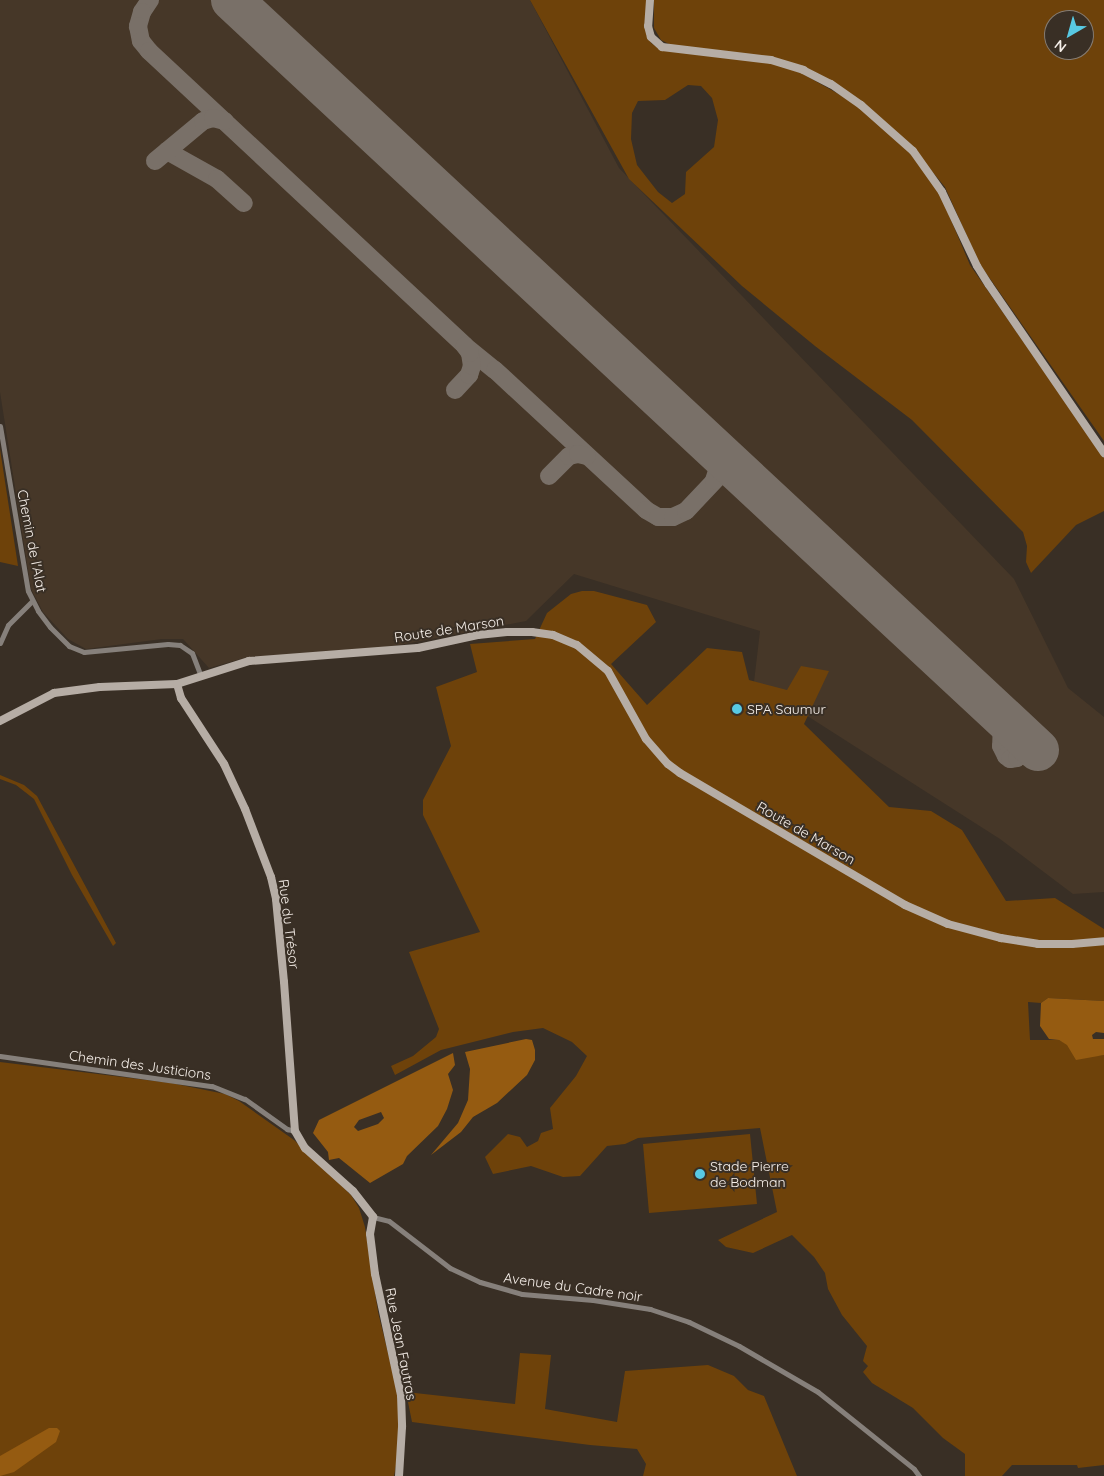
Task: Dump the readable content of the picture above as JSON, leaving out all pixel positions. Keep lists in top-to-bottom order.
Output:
{
  "streets": {
    "street": [
      "Chemin de l'Alat",
      "Route de Marson",
      "Rue du Trésor",
      "Chemin des Justicions",
      "Avenue du Cadre noir",
      "Rue Jean Fautras"
    ]
  },
  "crossings": [
    ["Chemin de l'Alat", "Route de Marson"],
    ["Route de Marson", "Rue du Trésor"],
    ["Rue du Trésor", "Chemin des Justicions"],
    ["Avenue du Cadre noir", "Rue Jean Fautras"]
  ],
  "places": ["SPA Saumur", "Stade Pierre de Bodman"],
  "north": "bottom left"
}
